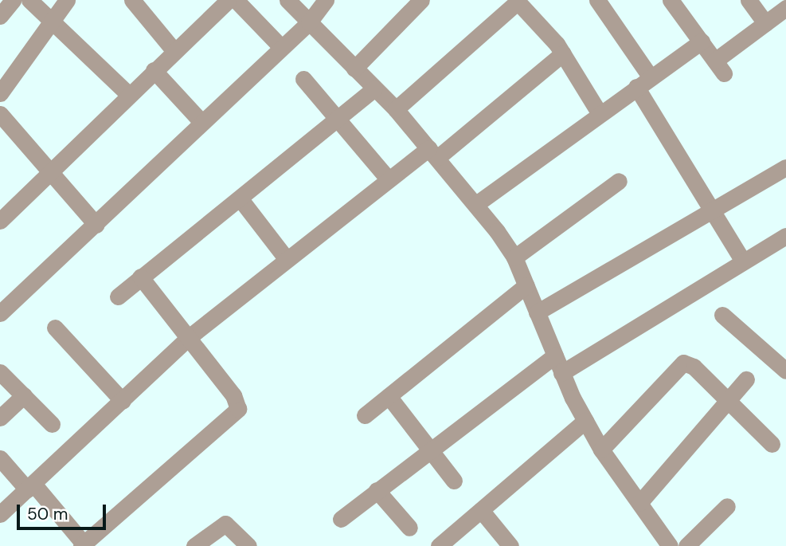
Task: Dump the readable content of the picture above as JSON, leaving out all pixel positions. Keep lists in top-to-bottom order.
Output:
{
  "scale_bar": "50 m"
}
